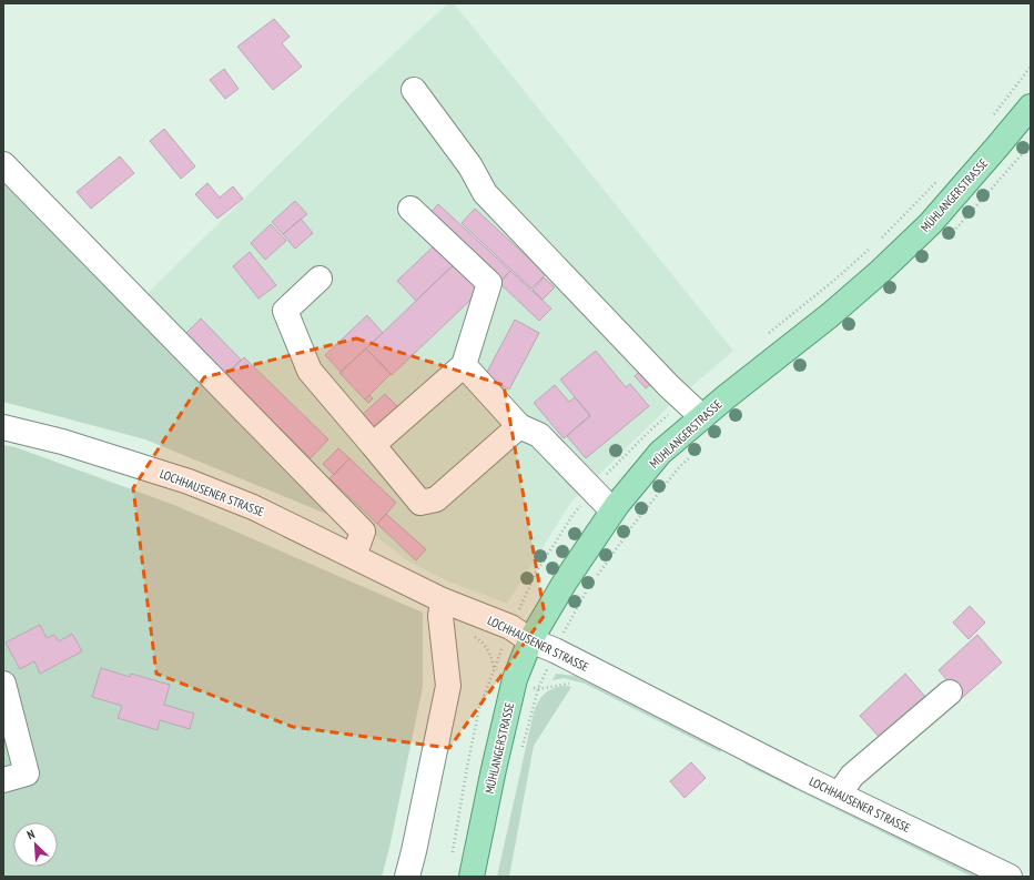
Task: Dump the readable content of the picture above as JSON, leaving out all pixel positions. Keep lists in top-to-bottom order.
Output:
{
  "streets": {
    "main road": ["MÜHLANGERSTRASSE"],
    "street": ["LOCHHAUSENER STRASSE"]
  },
  "crossings": [
    ["MÜHLANGERSTRASSE", "LOCHHAUSENER STRASSE"]
  ],
  "north": "top left"
}
